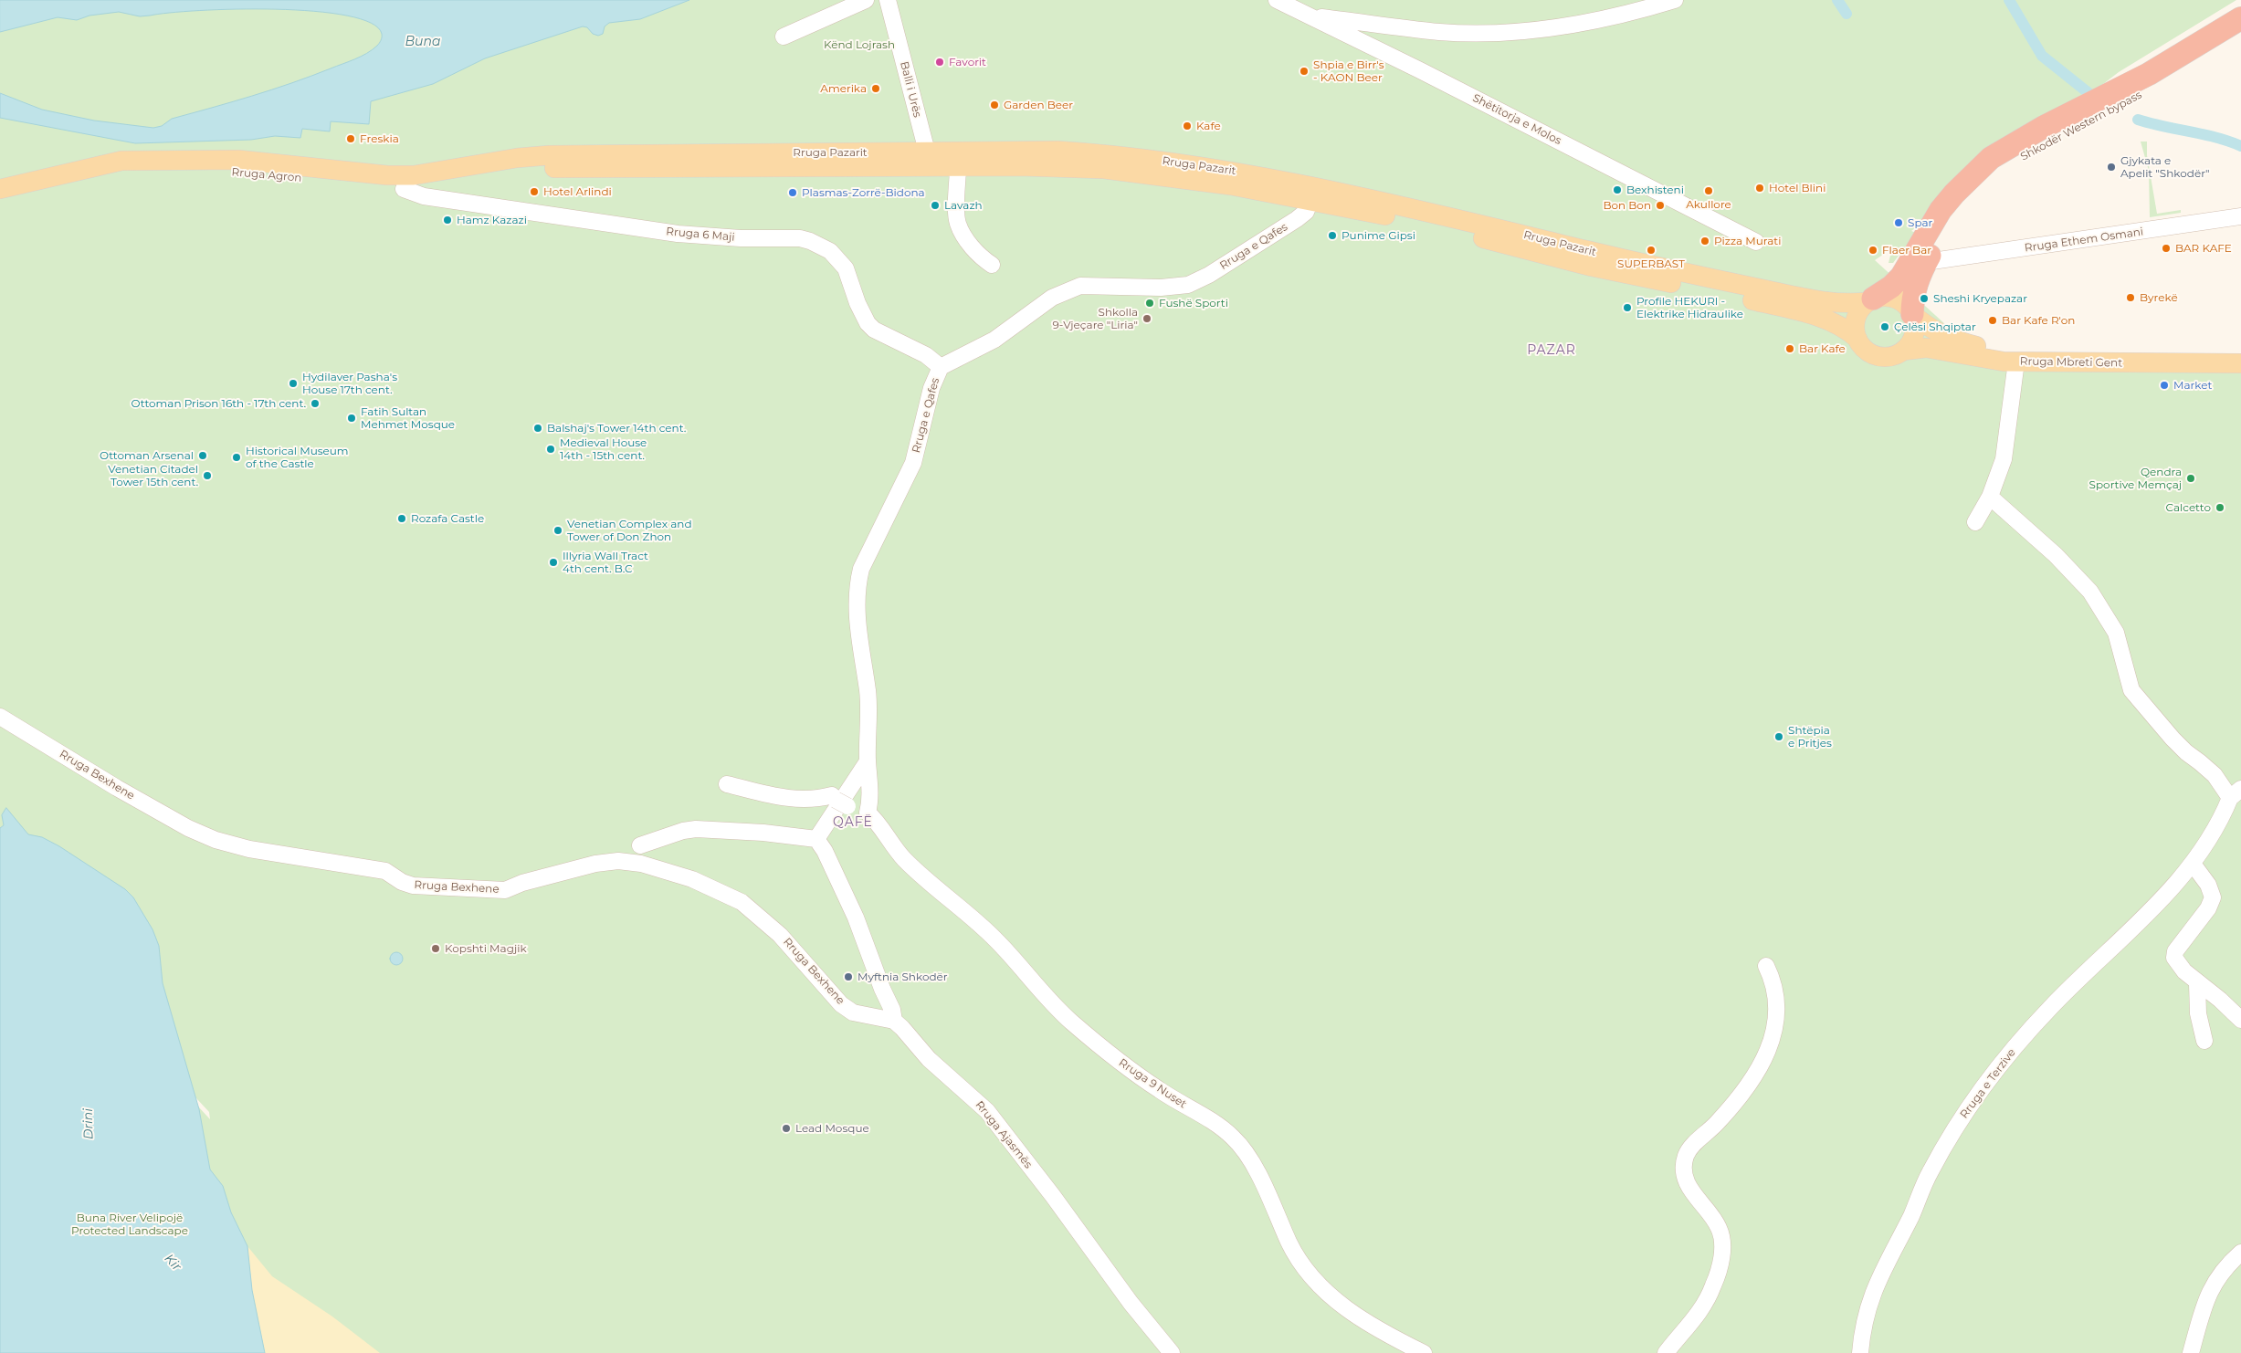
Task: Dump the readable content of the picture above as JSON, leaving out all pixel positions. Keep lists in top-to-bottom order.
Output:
{
  "streets": {
    "highway": ["Shkodër Western bypass"],
    "main road": ["Rruga Pazarit", "Rruga Agron", "Rruga Mbreti Gent"],
    "street": [
      "Balli i Urës",
      "Shëtitorja e Molos",
      "Rruga 6 Maji",
      "Rruga Ethem Osmani",
      "Rruga e Qafes",
      "Rruga Bexhene",
      "Rruga 9 Nuset",
      "Rruga e Terzive",
      "Rruga Ajasmës"
    ]
  },
  "crossings": [
    ["Balli i Urës", "Rruga Pazarit"],
    ["Shkodër Western bypass", "Rruga Pazarit"],
    ["Shkodër Western bypass", "Rruga Ethem Osmani"],
    ["Shkodër Western bypass", "Rruga Mbreti Gent"],
    ["Rruga Pazarit", "Rruga Agron"],
    ["Rruga Pazarit", "Rruga e Qafes"],
    ["Rruga Pazarit", "Rruga Mbreti Gent"],
    ["Rruga Agron", "Rruga 6 Maji"],
    ["Rruga 6 Maji", "Rruga e Qafes"],
    ["Rruga e Qafes", "Rruga 9 Nuset"],
    ["Rruga Bexhene", "Rruga Ajasmës"]
  ],
  "districts": ["PAZAR", "QAFË"],
  "water": ["Buna", "Drini", "Kir"],
  "parks": ["Kënd Lojrash", "Buna River Velipojë Protected Landscape"],
  "places": [
    "Favorit",
    "Shpia e Birr's - KAON Beer",
    "Amerika",
    "Garden Beer",
    "Kafe",
    "Freskia",
    "Gjykata e Apelit \"Shkodër\"",
    "Hotel Blini",
    "Bexhisteni",
    "Akullore",
    "Hotel Arlindi",
    "Plasmas-Zorrë-Bidona",
    "Lavazh",
    "Bon Bon",
    "Hamz Kazazi",
    "Spar",
    "Punime Gipsi",
    "Pizza Murati",
    "BAR KAFE",
    "SUPERBAST",
    "Flaer Bar",
    "Byrekë",
    "Sheshi Kryepazar",
    "Fushë Sporti",
    "Profile HEKURI - Elektrike Hidraulike",
    "Shkolla 9-Vjeçare \"Liria\"",
    "Bar Kafe R'on",
    "Çelësi Shqiptar",
    "Bar Kafe",
    "Hydilaver Pasha's House 17th cent.",
    "Market",
    "Ottoman Prison 16th - 17th cent.",
    "Fatih Sultan Mehmet Mosque",
    "Balshaj's Tower 14th cent.",
    "Medieval House 14th - 15th cent.",
    "Ottoman Arsenal",
    "Historical Museum of the Castle",
    "Venetian Citadel Tower 15th cent.",
    "Qendra Sportive Memçaj",
    "Calcetto",
    "Rozafa Castle",
    "Venetian Complex and Tower of Don Zhon",
    "Illyria Wall Tract 4th cent. B.C",
    "Shtëpia e Pritjes",
    "Kopshti Magjik",
    "Myftnia Shkodër",
    "Lead Mosque"
  ]
}
